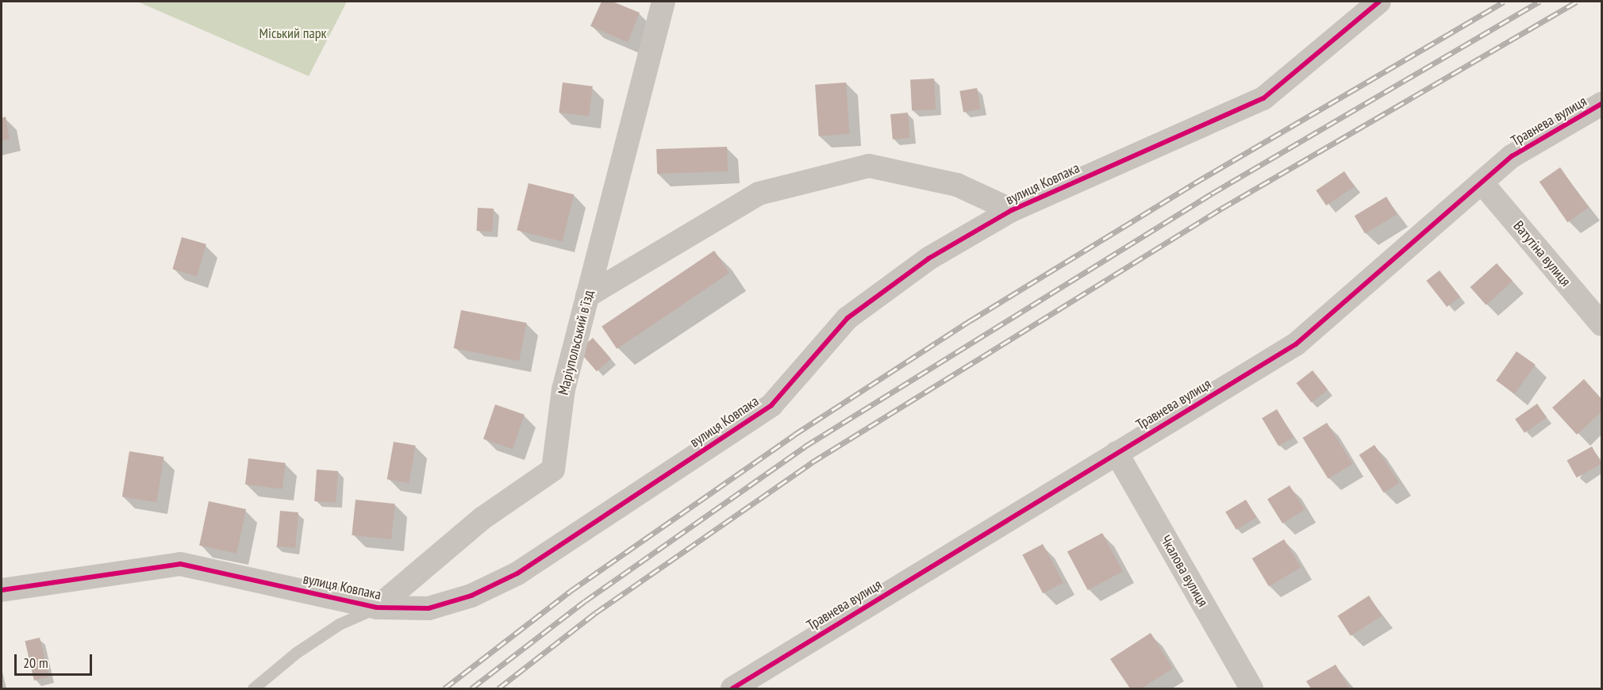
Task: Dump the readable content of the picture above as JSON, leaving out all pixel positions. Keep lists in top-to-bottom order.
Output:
{
  "streets": {
    "street": [
      "Травнева вулиця",
      "вулиця Ковпака",
      "Ватутіна вулиця",
      "Маріупольський в'їзд",
      "Чкалова вулиця"
    ]
  },
  "crossings": [
    ["Травнева вулиця", "Ватутіна вулиця"],
    ["Травнева вулиця", "Чкалова вулиця"],
    ["вулиця Ковпака", "Маріупольський в'їзд"]
  ],
  "parks": ["Міський парк"],
  "scale_bar": "20 m"
}
